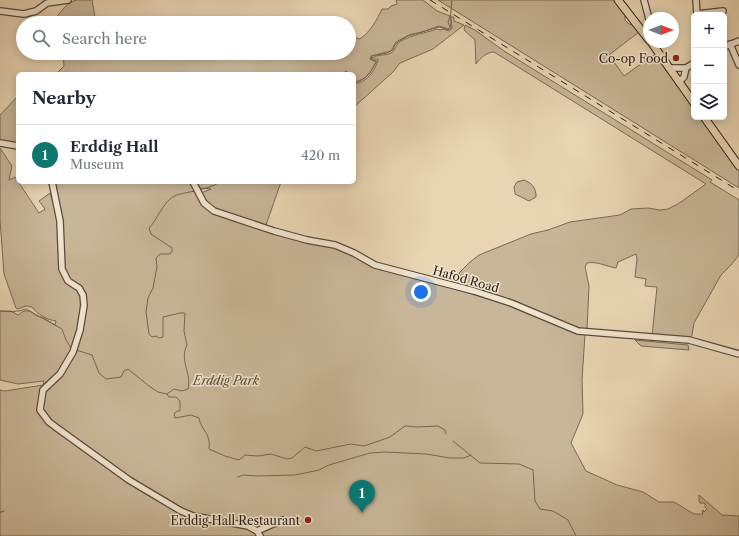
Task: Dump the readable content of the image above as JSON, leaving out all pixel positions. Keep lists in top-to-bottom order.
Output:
{
  "streets": {
    "street": ["Hafod Road"]
  },
  "parks": ["Erddig Park"],
  "places": ["Co-op Food", "Erddig Hall Restaurant"],
  "north": "right",
  "page": {
    "map_buttons": ["+", "−"],
    "search": "Search here",
    "heading": "Nearby",
    "list": [
      {
        "mark": "1",
        "name": "Erddig Hall",
        "note": "Museum",
        "value": "420 m"
      }
    ],
    "pins": "1"
  }
}
